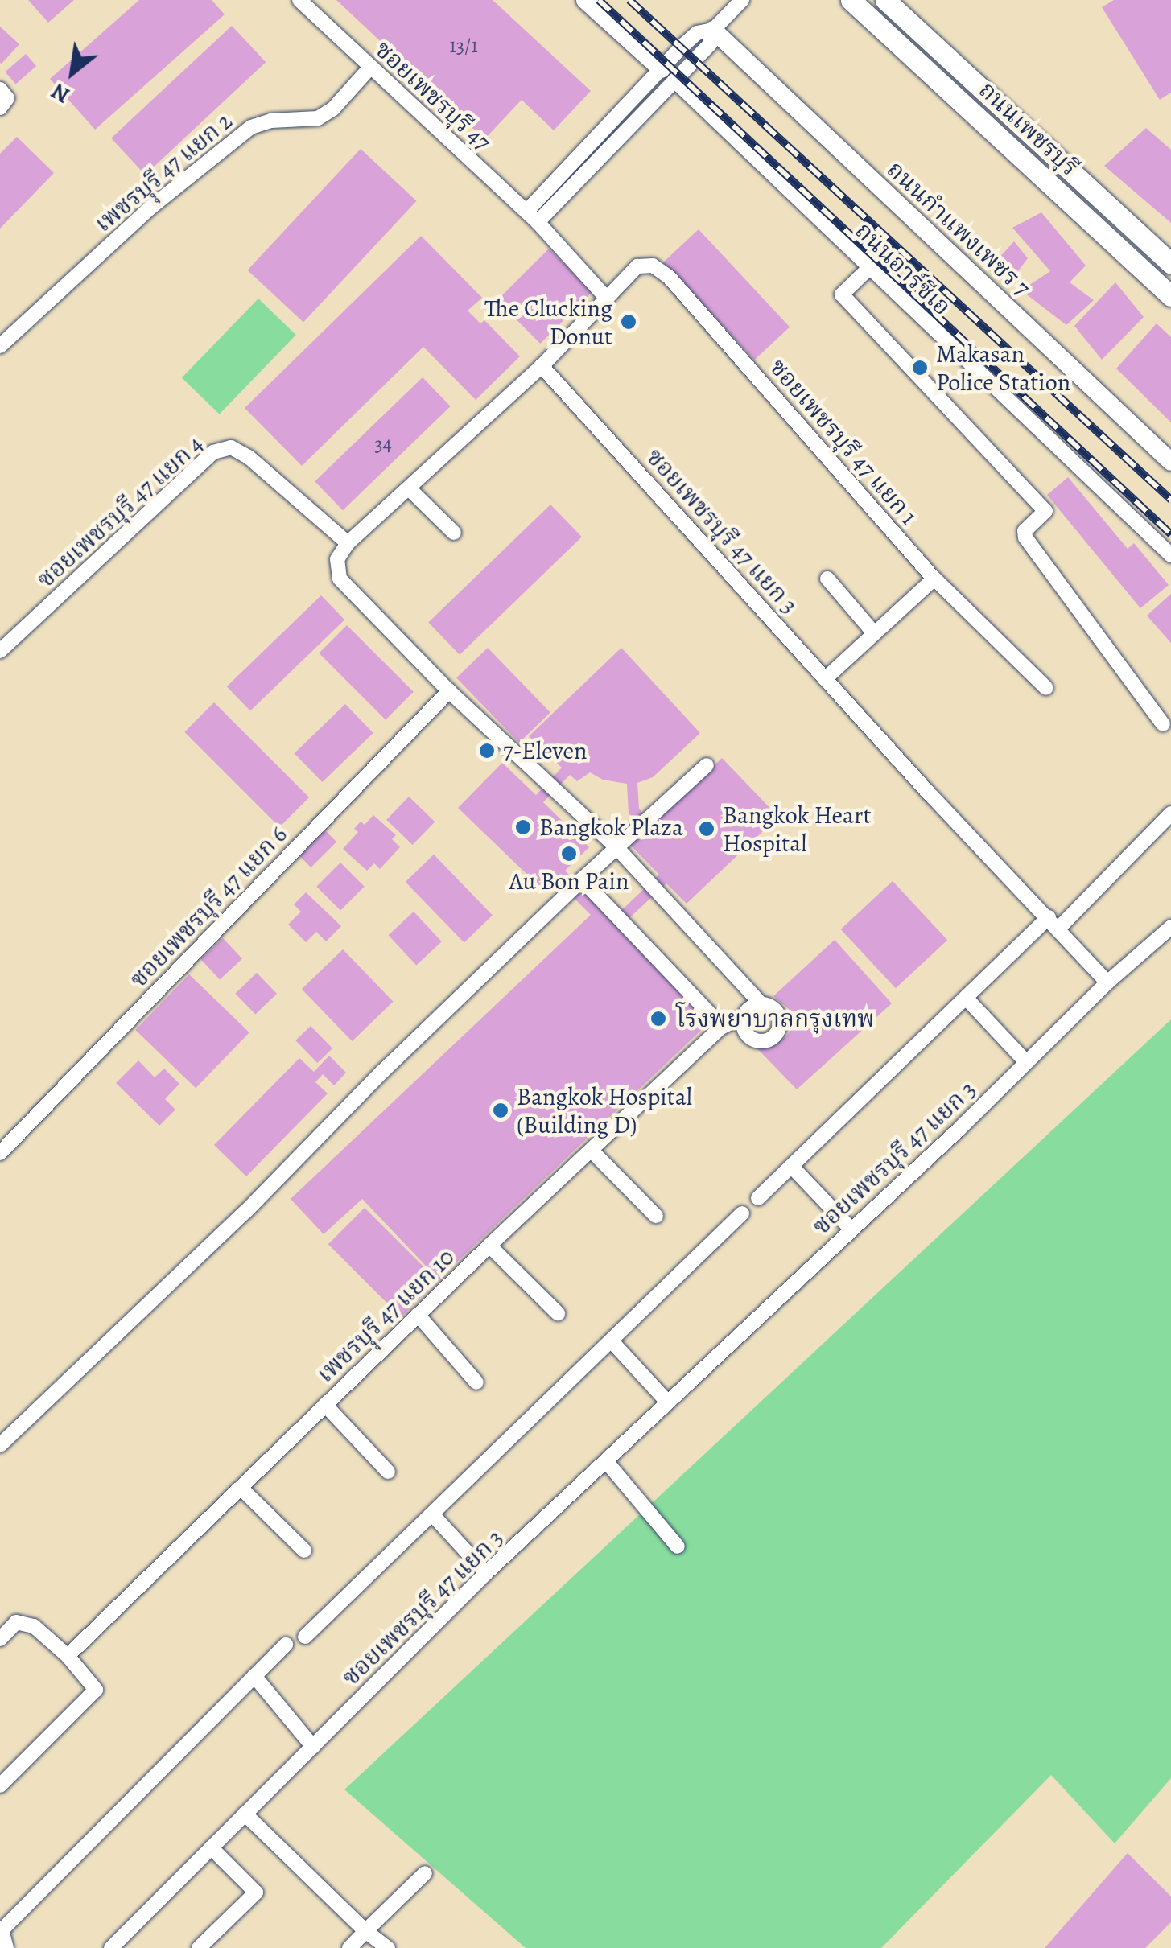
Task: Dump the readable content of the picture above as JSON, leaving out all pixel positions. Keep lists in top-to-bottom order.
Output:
{
  "streets": {
    "main road": ["ถนนเพชรบุรี"],
    "street": [
      "ซอยเพชรบุรี 47",
      "เพชรบุุรี 47 แยก 2",
      "ถนนกำแพงเพชร 7",
      "ถนนอาร์ซีเอ",
      "ซอยเพชรบุรี 47 แยก 1",
      "ซอยเพชรบุรี 47 แยก 4",
      "ซอยเพชรบุรี 47 แยก 3",
      "ซอยเพชรบุรี 47 แยก 6",
      "เพชรบุุรี 47 แยก 10"
    ]
  },
  "crossings": [
    ["ซอยเพชรบุรี 47", "เพชรบุุรี 47 แยก 2"],
    ["ซอยเพชรบุรี 47", "ซอยเพชรบุรี 47 แยก 1"]
  ],
  "places": [
    "The Clucking Donut",
    "Makasan Police Station",
    "7-Eleven",
    "Bangkok Plaza",
    "Bangkok Heart Hospital",
    "Au Bon Pain",
    "โรงพยาบาลกรุงเทพ",
    "Bangkok Hospital (Building D)"
  ],
  "house_numbers": ["13/1", "34"],
  "north": "bottom left"
}
